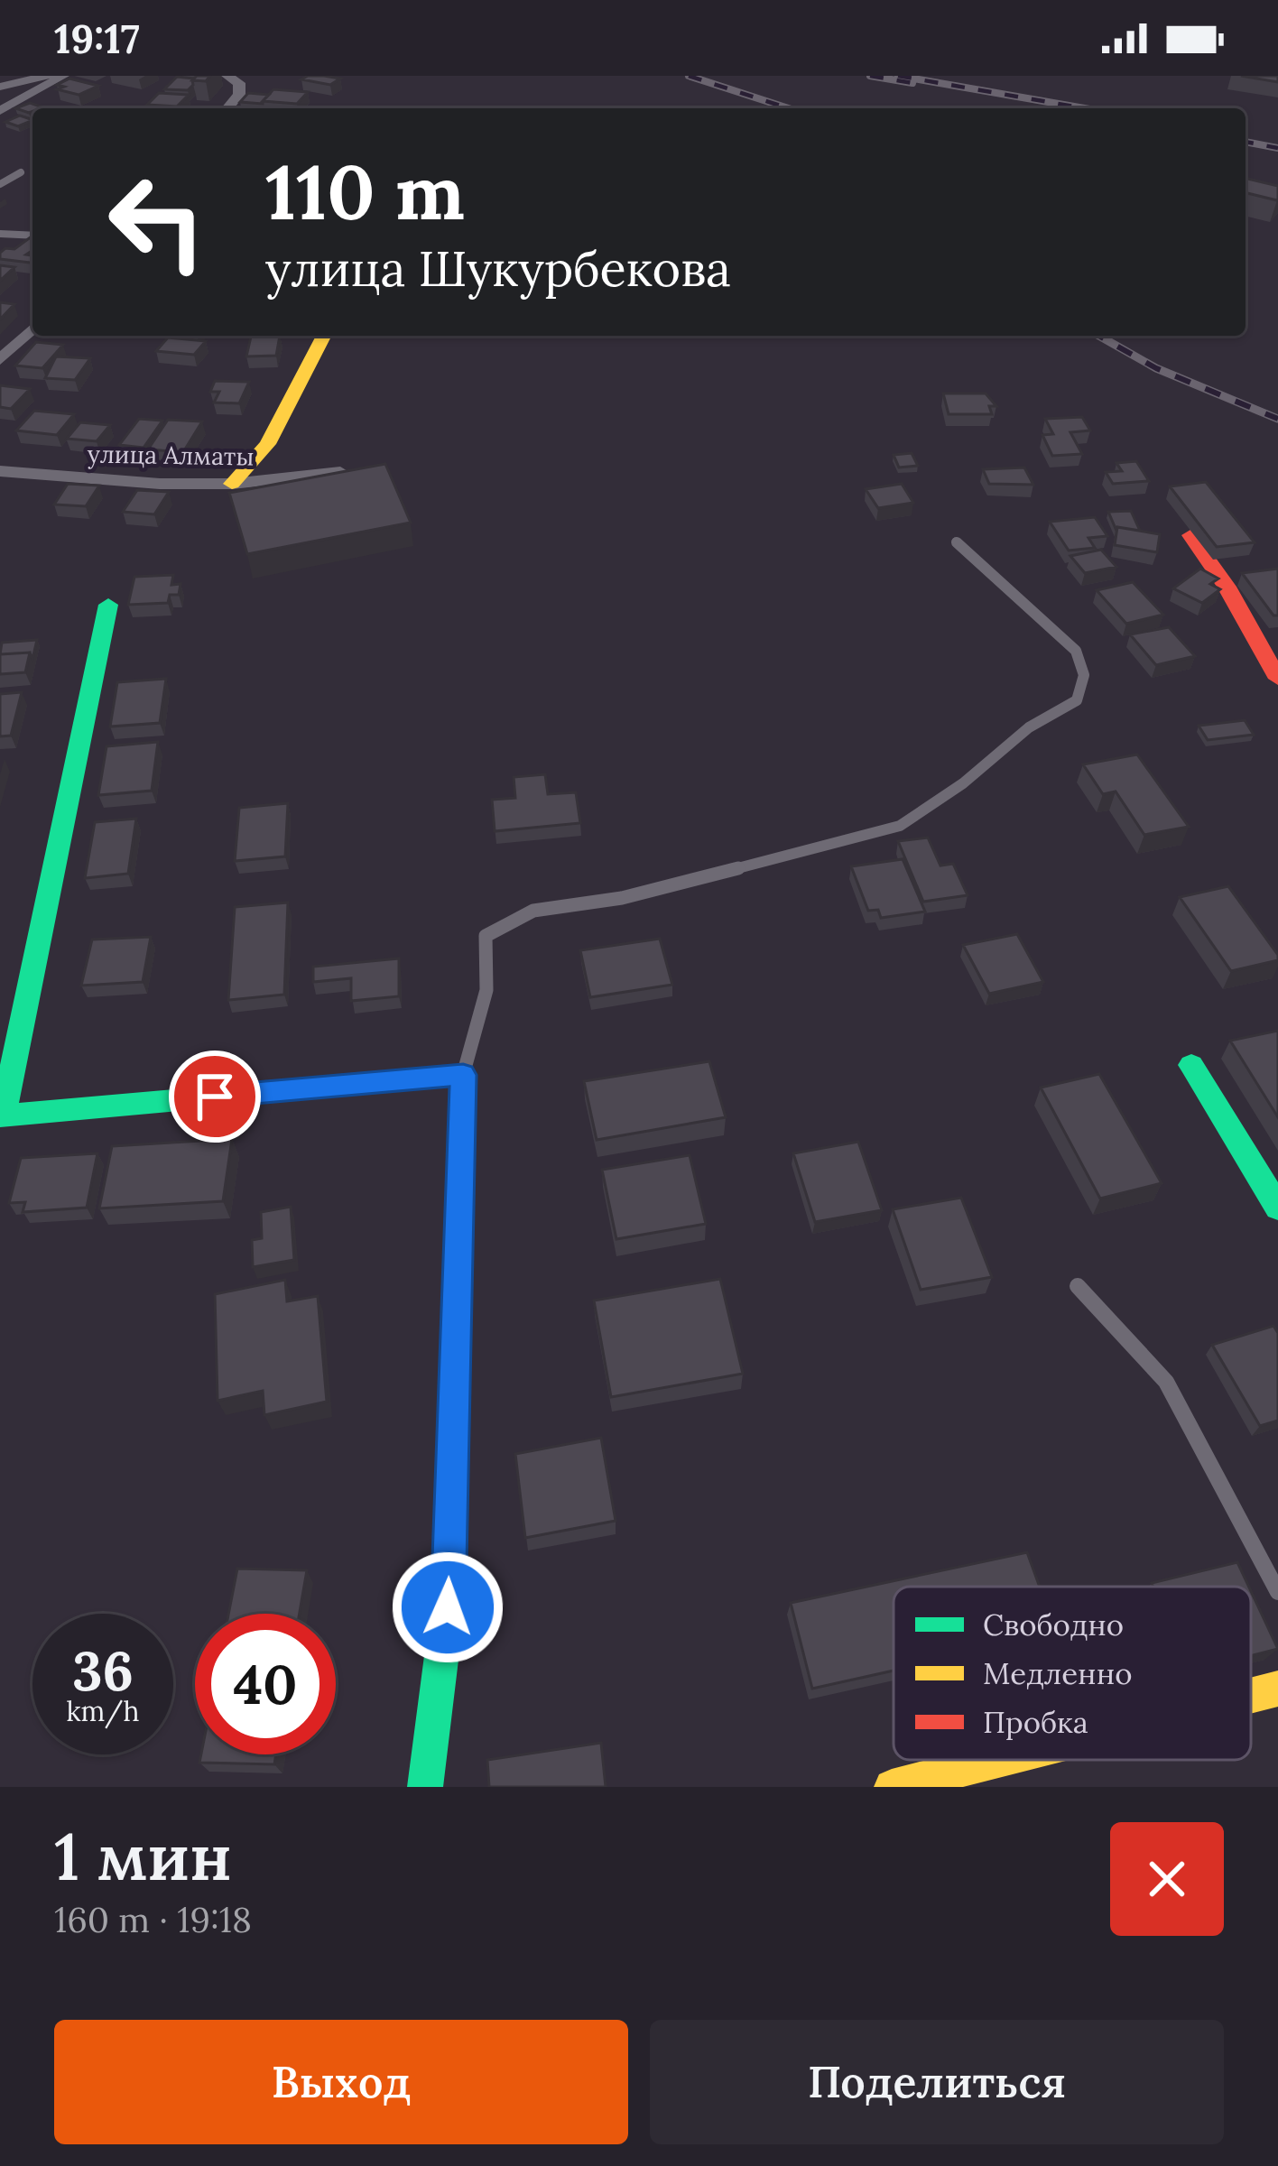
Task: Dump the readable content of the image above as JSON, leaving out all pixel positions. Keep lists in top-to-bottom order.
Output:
{
  "streets": {
    "street": ["улица Алматы"]
  },
  "legend": ["Свободно", "Медленно", "Пробка"],
  "page": {
    "status": "19:17",
    "turn": ["110 m", "улица Шукурбекова"],
    "speed": "36 km/h",
    "limit": "40",
    "heading": ["1 мин", "160 m · 19:18"],
    "buttons": ["Выход", "Поделиться"]
  }
}
